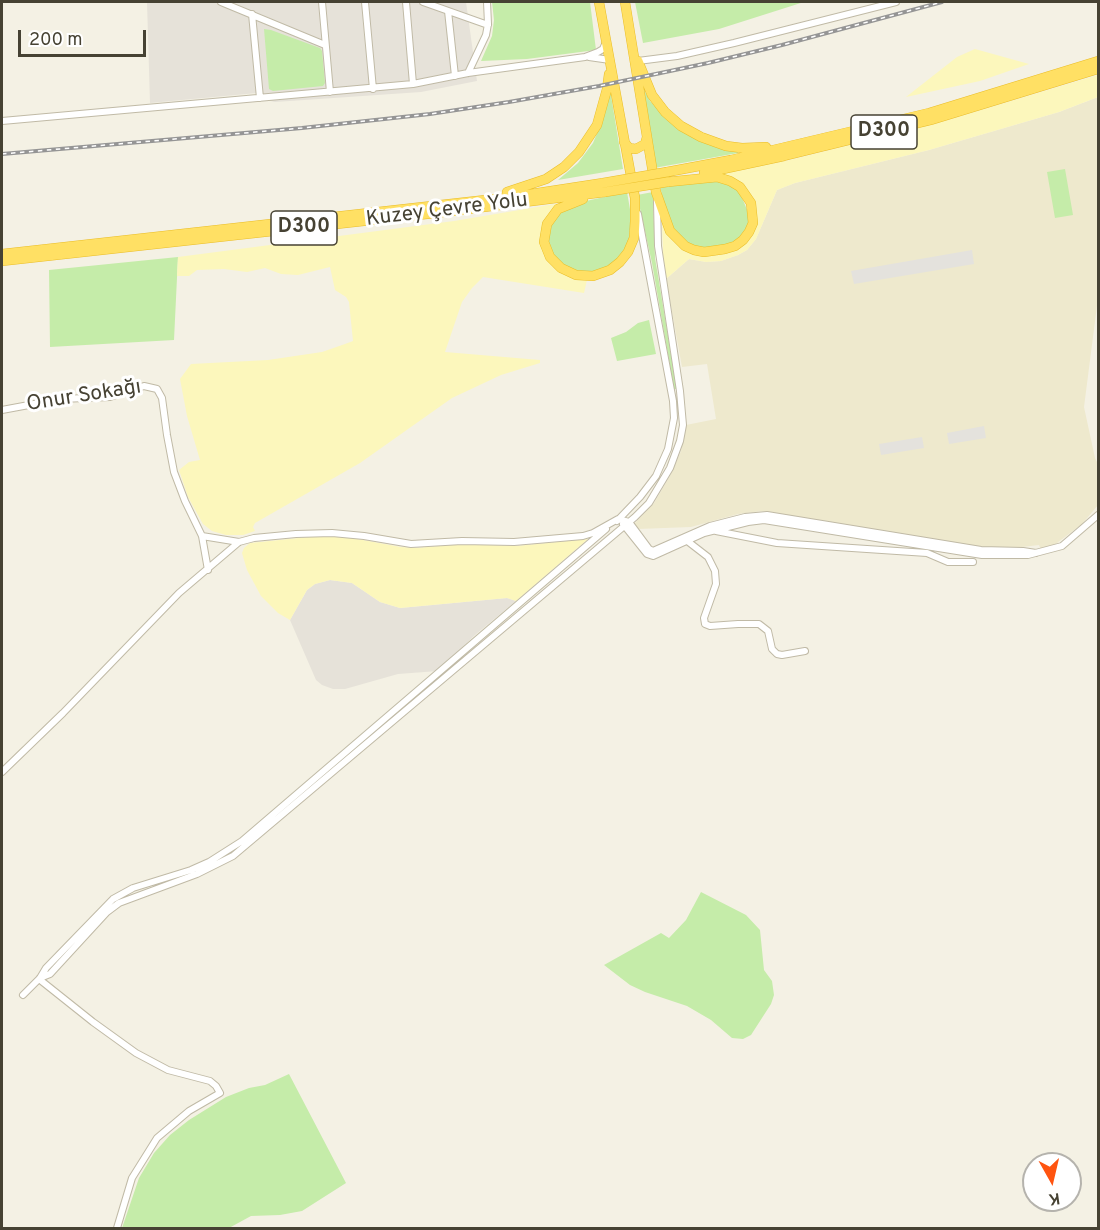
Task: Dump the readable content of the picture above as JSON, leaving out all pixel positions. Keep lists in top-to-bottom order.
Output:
{
  "streets": {
    "highway": ["D300", "Kuzey Çevre Yolu"],
    "street": ["Onur Sokağı"]
  },
  "crossings": [
    ["D300", "Kuzey Çevre Yolu"]
  ],
  "scale_bar": "200 m",
  "north": "bottom"
}
